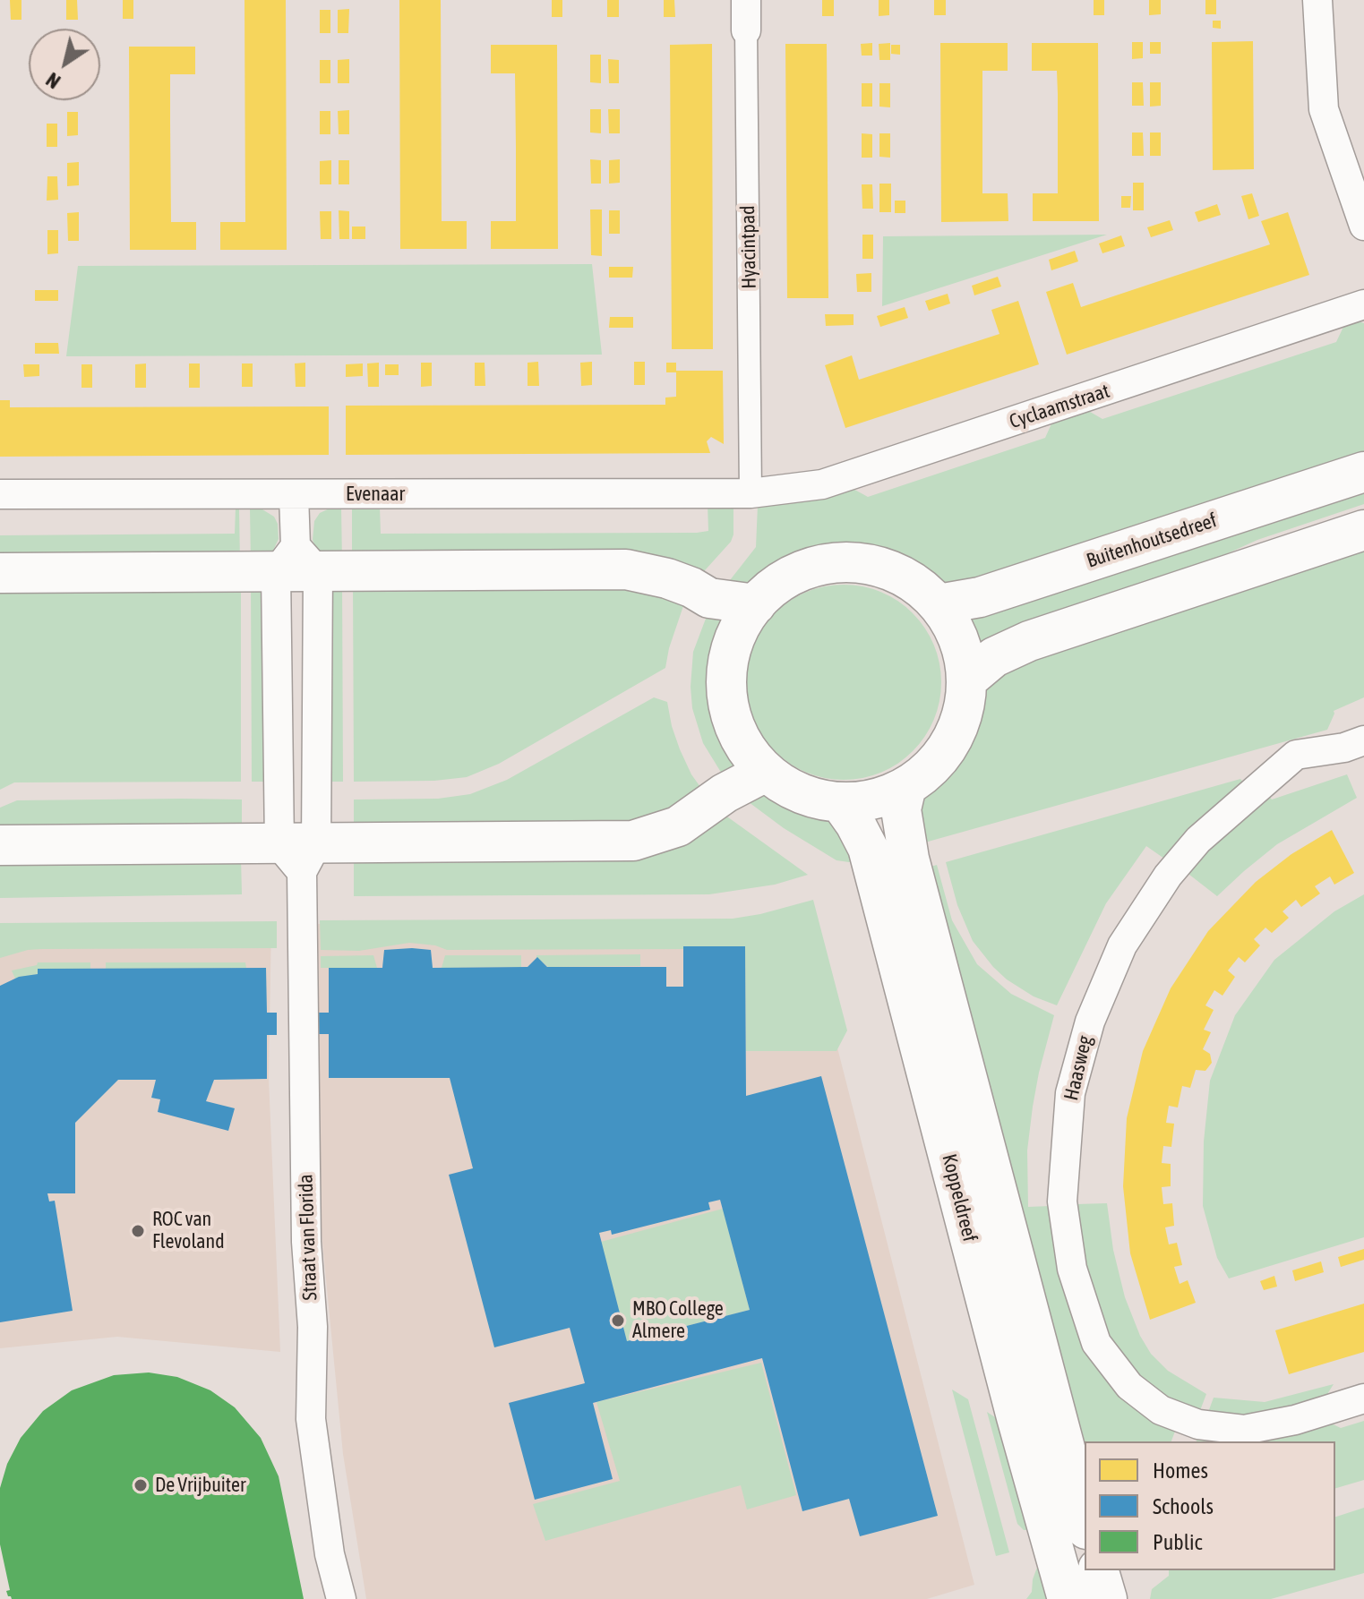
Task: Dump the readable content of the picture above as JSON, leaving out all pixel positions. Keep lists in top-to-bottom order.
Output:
{
  "streets": {
    "main road": ["Buitenhoutsedreef", "Koppeldreef"],
    "street": [
      "Hyacintpad",
      "Cyclaamstraat",
      "Evenaar",
      "Haasweg",
      "Straat van Florida"
    ]
  },
  "crossings": [
    ["Hyacintpad", "Cyclaamstraat"],
    ["Hyacintpad", "Evenaar"],
    ["Cyclaamstraat", "Evenaar"],
    ["Buitenhoutsedreef", "Koppeldreef"]
  ],
  "places": ["ROC van Flevoland", "MBO College Almere", "De Vrijbuiter"],
  "legend": ["Homes", "Schools", "Public"],
  "north": "bottom left"
}
